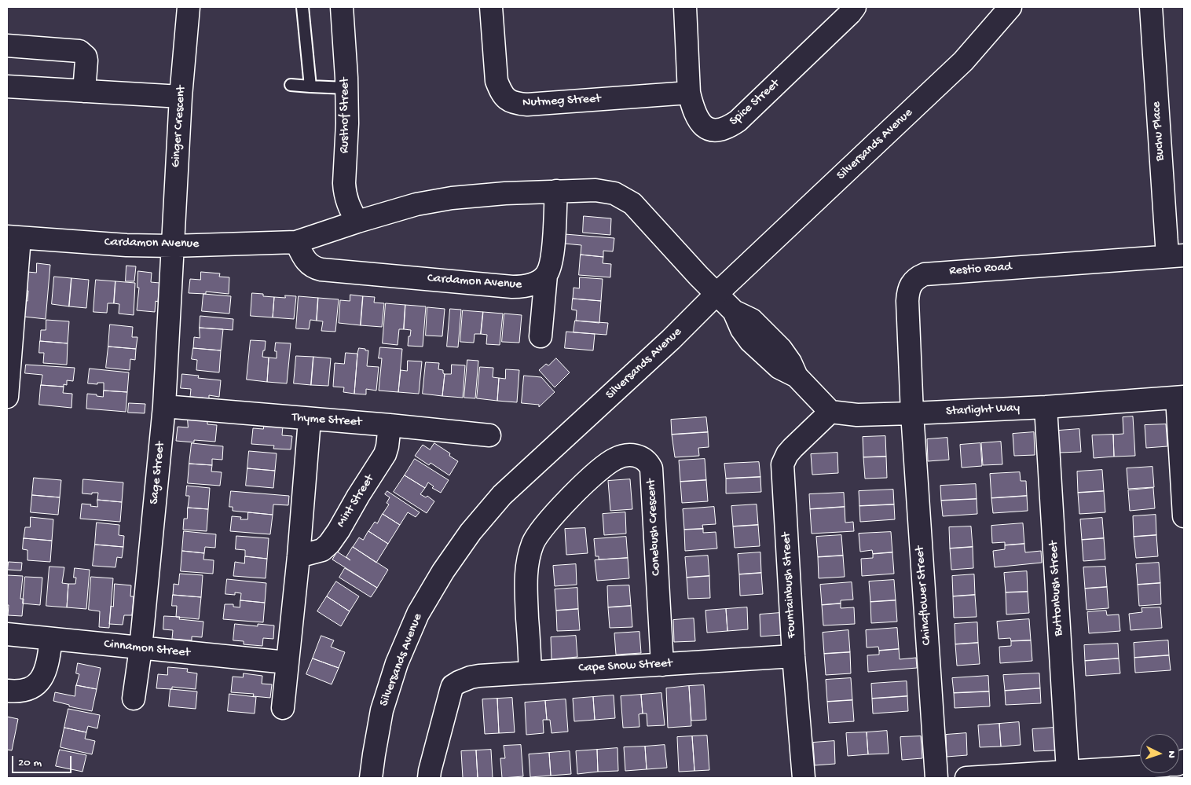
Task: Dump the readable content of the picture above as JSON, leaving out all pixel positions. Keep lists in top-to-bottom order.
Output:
{
  "streets": {
    "street": [
      "Nutmeg Street",
      "Spice Street",
      "Rusthof Street",
      "Ginger Crescent",
      "Buchu Place",
      "Silversands Avenue",
      "Cardamon Avenue",
      "Restio Road",
      "Starlight Way",
      "Thyme Street",
      "Sage Street",
      "Mint Street",
      "Conebush Crescent",
      "Fountainbush Street",
      "Buttonbush Street",
      "Chinaflower Street",
      "Cinnamon Street",
      "Cape Snow Street"
    ]
  },
  "crossings": [
    ["Nutmeg Street", "Spice Street"],
    ["Rusthof Street", "Cardamon Avenue"],
    ["Ginger Crescent", "Cardamon Avenue"],
    ["Ginger Crescent", "Sage Street"],
    ["Buchu Place", "Restio Road"],
    ["Silversands Avenue", "Cardamon Avenue"],
    ["Cardamon Avenue", "Sage Street"],
    ["Restio Road", "Starlight Way"],
    ["Restio Road", "Chinaflower Street"],
    ["Starlight Way", "Fountainbush Street"],
    ["Starlight Way", "Buttonbush Street"],
    ["Starlight Way", "Chinaflower Street"],
    ["Thyme Street", "Sage Street"],
    ["Thyme Street", "Mint Street"],
    ["Sage Street", "Cinnamon Street"],
    ["Conebush Crescent", "Cape Snow Street"],
    ["Fountainbush Street", "Cape Snow Street"]
  ],
  "scale_bar": "20 m",
  "north": "right"
}
